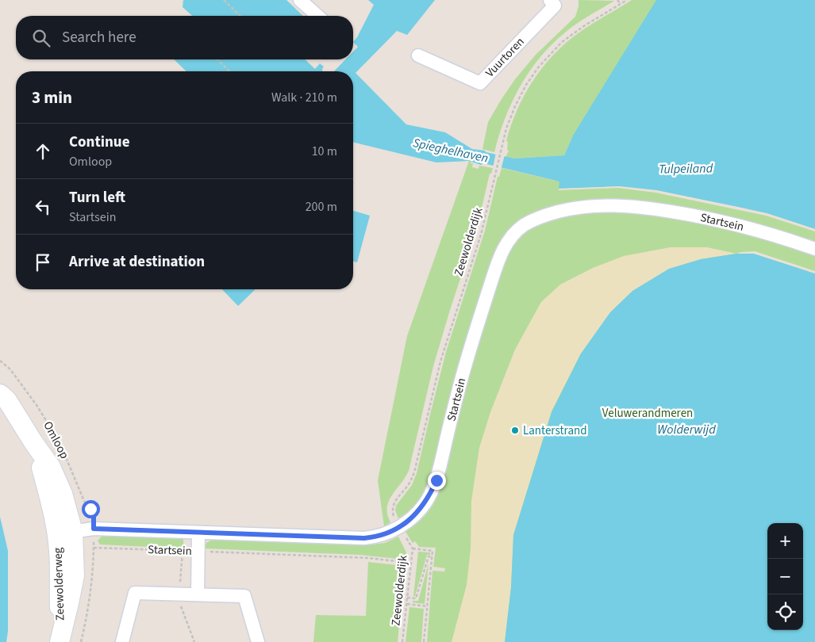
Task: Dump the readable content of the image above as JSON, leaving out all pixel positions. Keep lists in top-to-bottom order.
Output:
{
  "streets": {
    "main road": ["Omloop", "Zeewolderweg"],
    "street": ["Vuurtoren", "Startsein"],
    "path": ["Zeewolderdijk"]
  },
  "crossings": [
    ["Startsein", "Zeewolderdijk"],
    ["Startsein", "Omloop"],
    ["Startsein", "Zeewolderweg"],
    ["Omloop", "Zeewolderweg"]
  ],
  "water": ["Spieghelhaven", "Tulpeiland", "Wolderwijd"],
  "parks": ["Veluwerandmeren"],
  "places": ["Lanterstrand"],
  "page": {
    "search": "Search here",
    "heading": ["3 min", "Walk · 210 m"],
    "list": [
      ["Continue", "Omloop", "10 m"],
      ["Turn left", "Startsein", "200 m"],
      "Arrive at destination"
    ],
    "map_buttons": ["+", "−"]
  }
}
